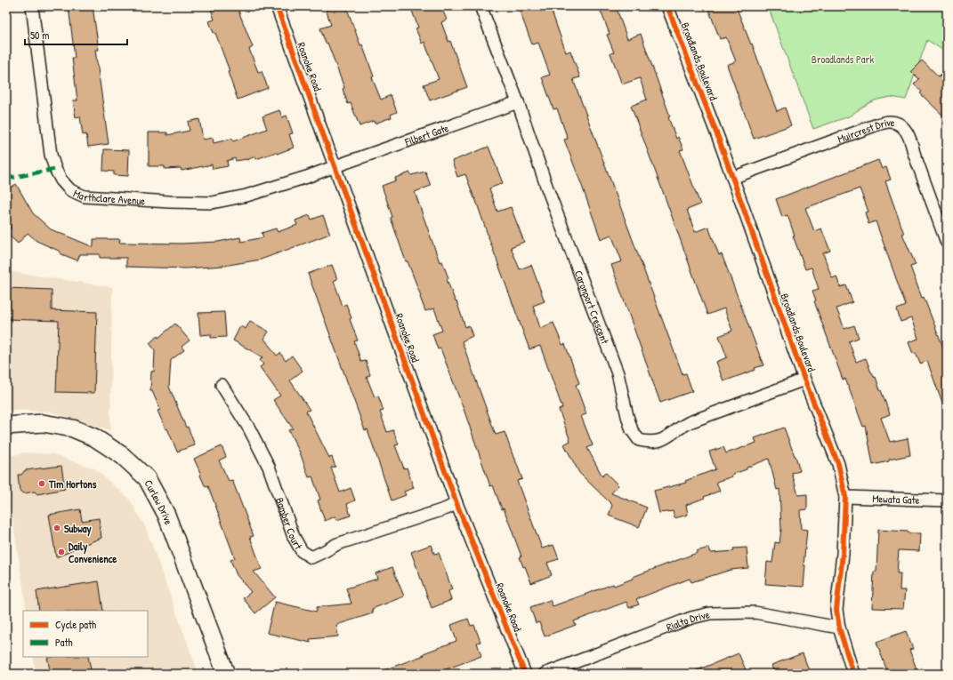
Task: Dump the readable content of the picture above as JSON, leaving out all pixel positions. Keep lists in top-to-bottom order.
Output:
{
  "streets": {
    "street": [
      "Broadlands Boulevard",
      "Roanoke Road",
      "Muircrest Drive",
      "Filbert Gate",
      "Marthclare Avenue",
      "Caronport Crescent",
      "Mewata Gate",
      "Curlew Drive",
      "Bamber Court",
      "Rialto Drive"
    ]
  },
  "crossings": [
    ["Broadlands Boulevard", "Muircrest Drive"],
    ["Broadlands Boulevard", "Caronport Crescent"],
    ["Broadlands Boulevard", "Mewata Gate"],
    ["Broadlands Boulevard", "Rialto Drive"],
    ["Roanoke Road", "Filbert Gate"],
    ["Roanoke Road", "Marthclare Avenue"],
    ["Roanoke Road", "Bamber Court"],
    ["Filbert Gate", "Marthclare Avenue"],
    ["Filbert Gate", "Caronport Crescent"]
  ],
  "parks": ["Broadlands Park"],
  "places": ["Tim Hortons", "Subway", "Daily Convenience"],
  "legend": ["Cycle path", "Path"],
  "scale_bar": "50 m"
}
